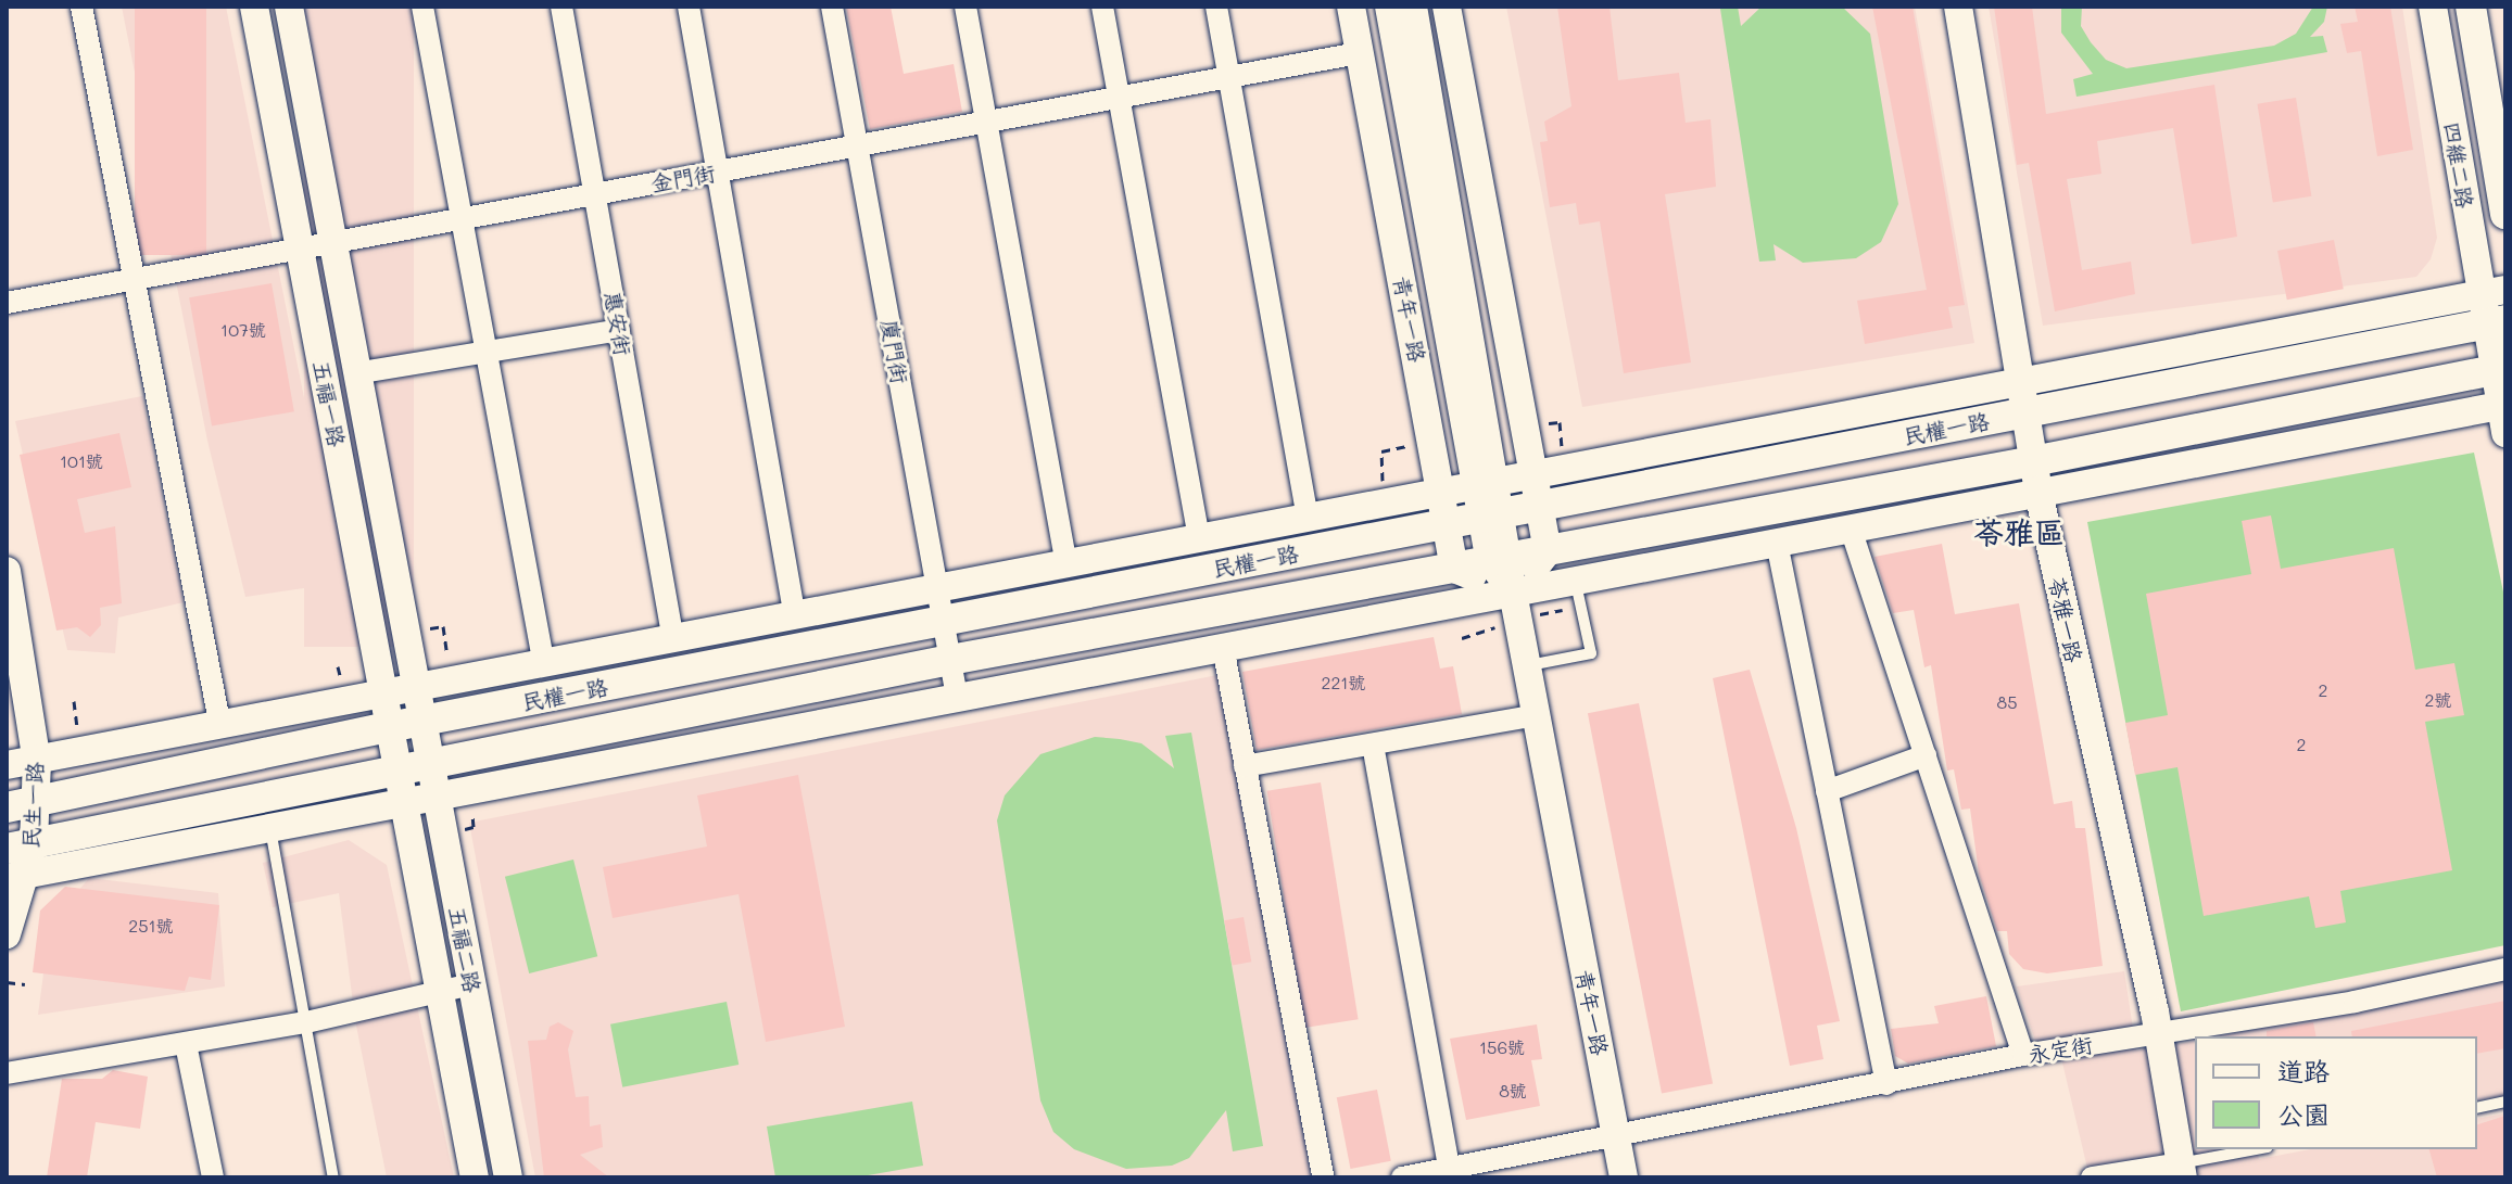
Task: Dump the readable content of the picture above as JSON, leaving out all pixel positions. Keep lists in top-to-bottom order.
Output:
{
  "streets": {
    "main road": ["四維二路", "民權一路"],
    "street": [
      "金門街",
      "青年一路",
      "惠安街",
      "廈門街",
      "五福一路",
      "苓雅一路",
      "民生一路",
      "五福二路",
      "永定街"
    ]
  },
  "crossings": [
    ["四維二路", "民權一路"],
    ["金門街", "青年一路"],
    ["金門街", "惠安街"],
    ["金門街", "廈門街"],
    ["金門街", "五福一路"],
    ["青年一路", "民權一路"],
    ["青年一路", "永定街"],
    ["惠安街", "民權一路"],
    ["廈門街", "民權一路"],
    ["五福一路", "民權一路"],
    ["五福一路", "五福二路"],
    ["民權一路", "苓雅一路"],
    ["民權一路", "民生一路"],
    ["民權一路", "五福二路"],
    ["苓雅一路", "永定街"]
  ],
  "districts": ["苓雅區"],
  "house_numbers": [
    "107號",
    "101號",
    "221號",
    "2",
    "2號",
    "85",
    "2",
    "251號",
    "156號",
    "8號"
  ],
  "legend": ["道路", "公園"]
}
